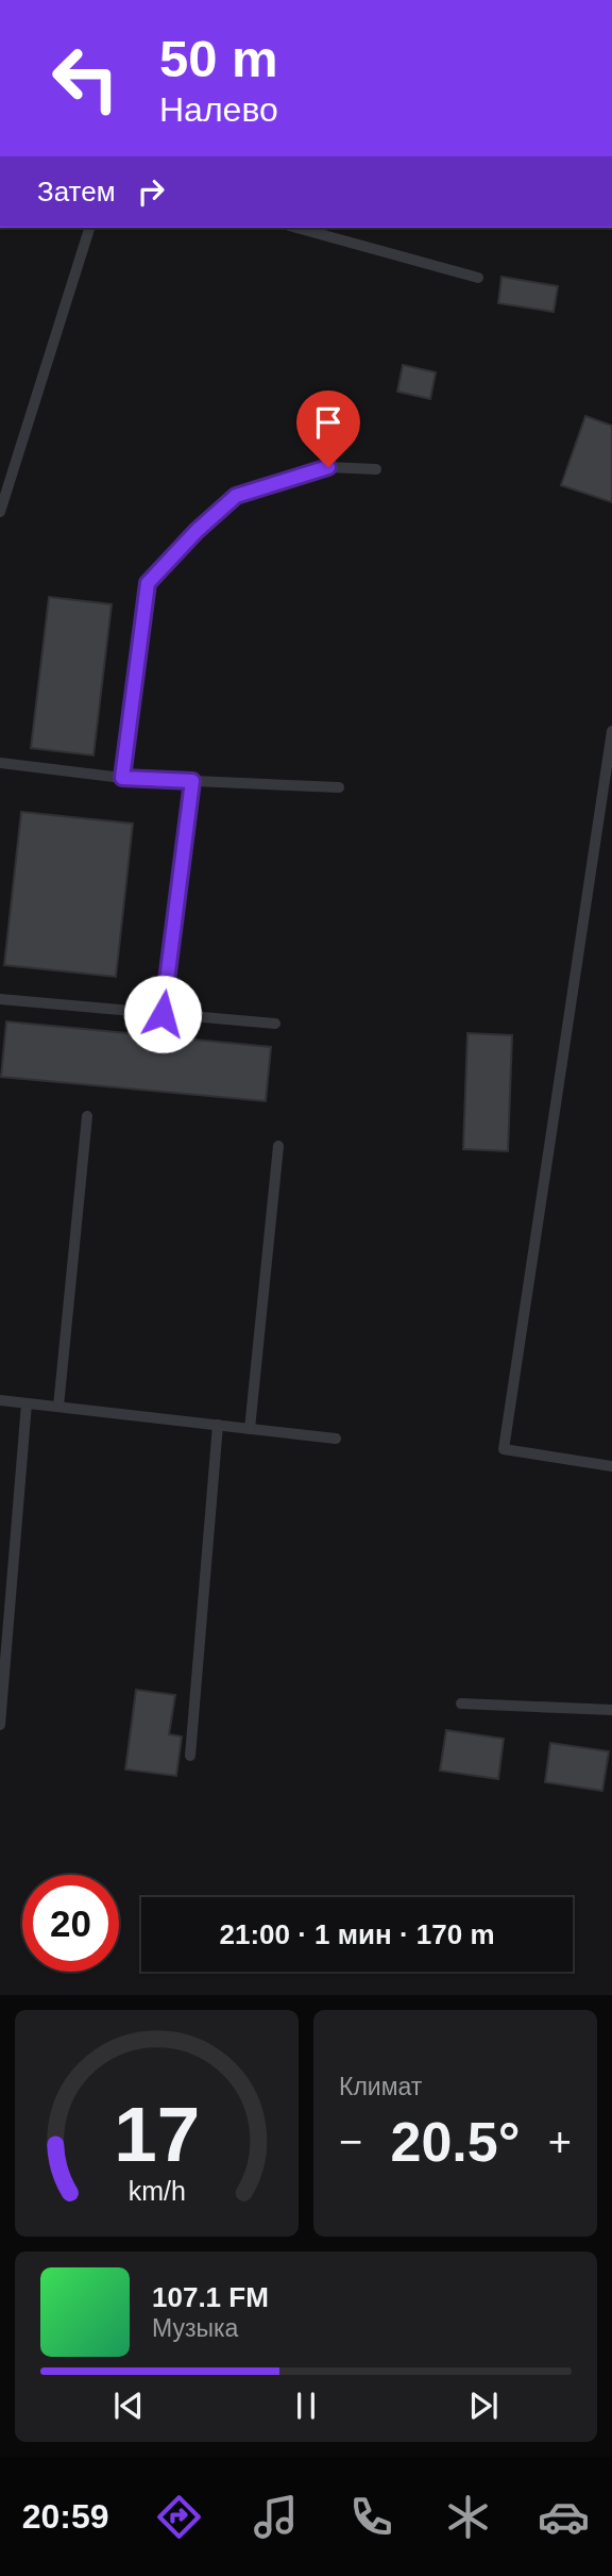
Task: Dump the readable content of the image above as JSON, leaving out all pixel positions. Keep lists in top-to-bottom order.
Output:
{
  "page": {
    "turn": ["50 m", "Налево"],
    "then": "Затем",
    "limit": "20",
    "trip": "21:00 · 1 мин · 170 m",
    "tile": "Климат",
    "heat": ["−", "20.5°", "+"],
    "song": ["107.1 FM", "Музыка"],
    "tabs": "20:59",
    "gauge": ["17", "km/h"]
  }
}
